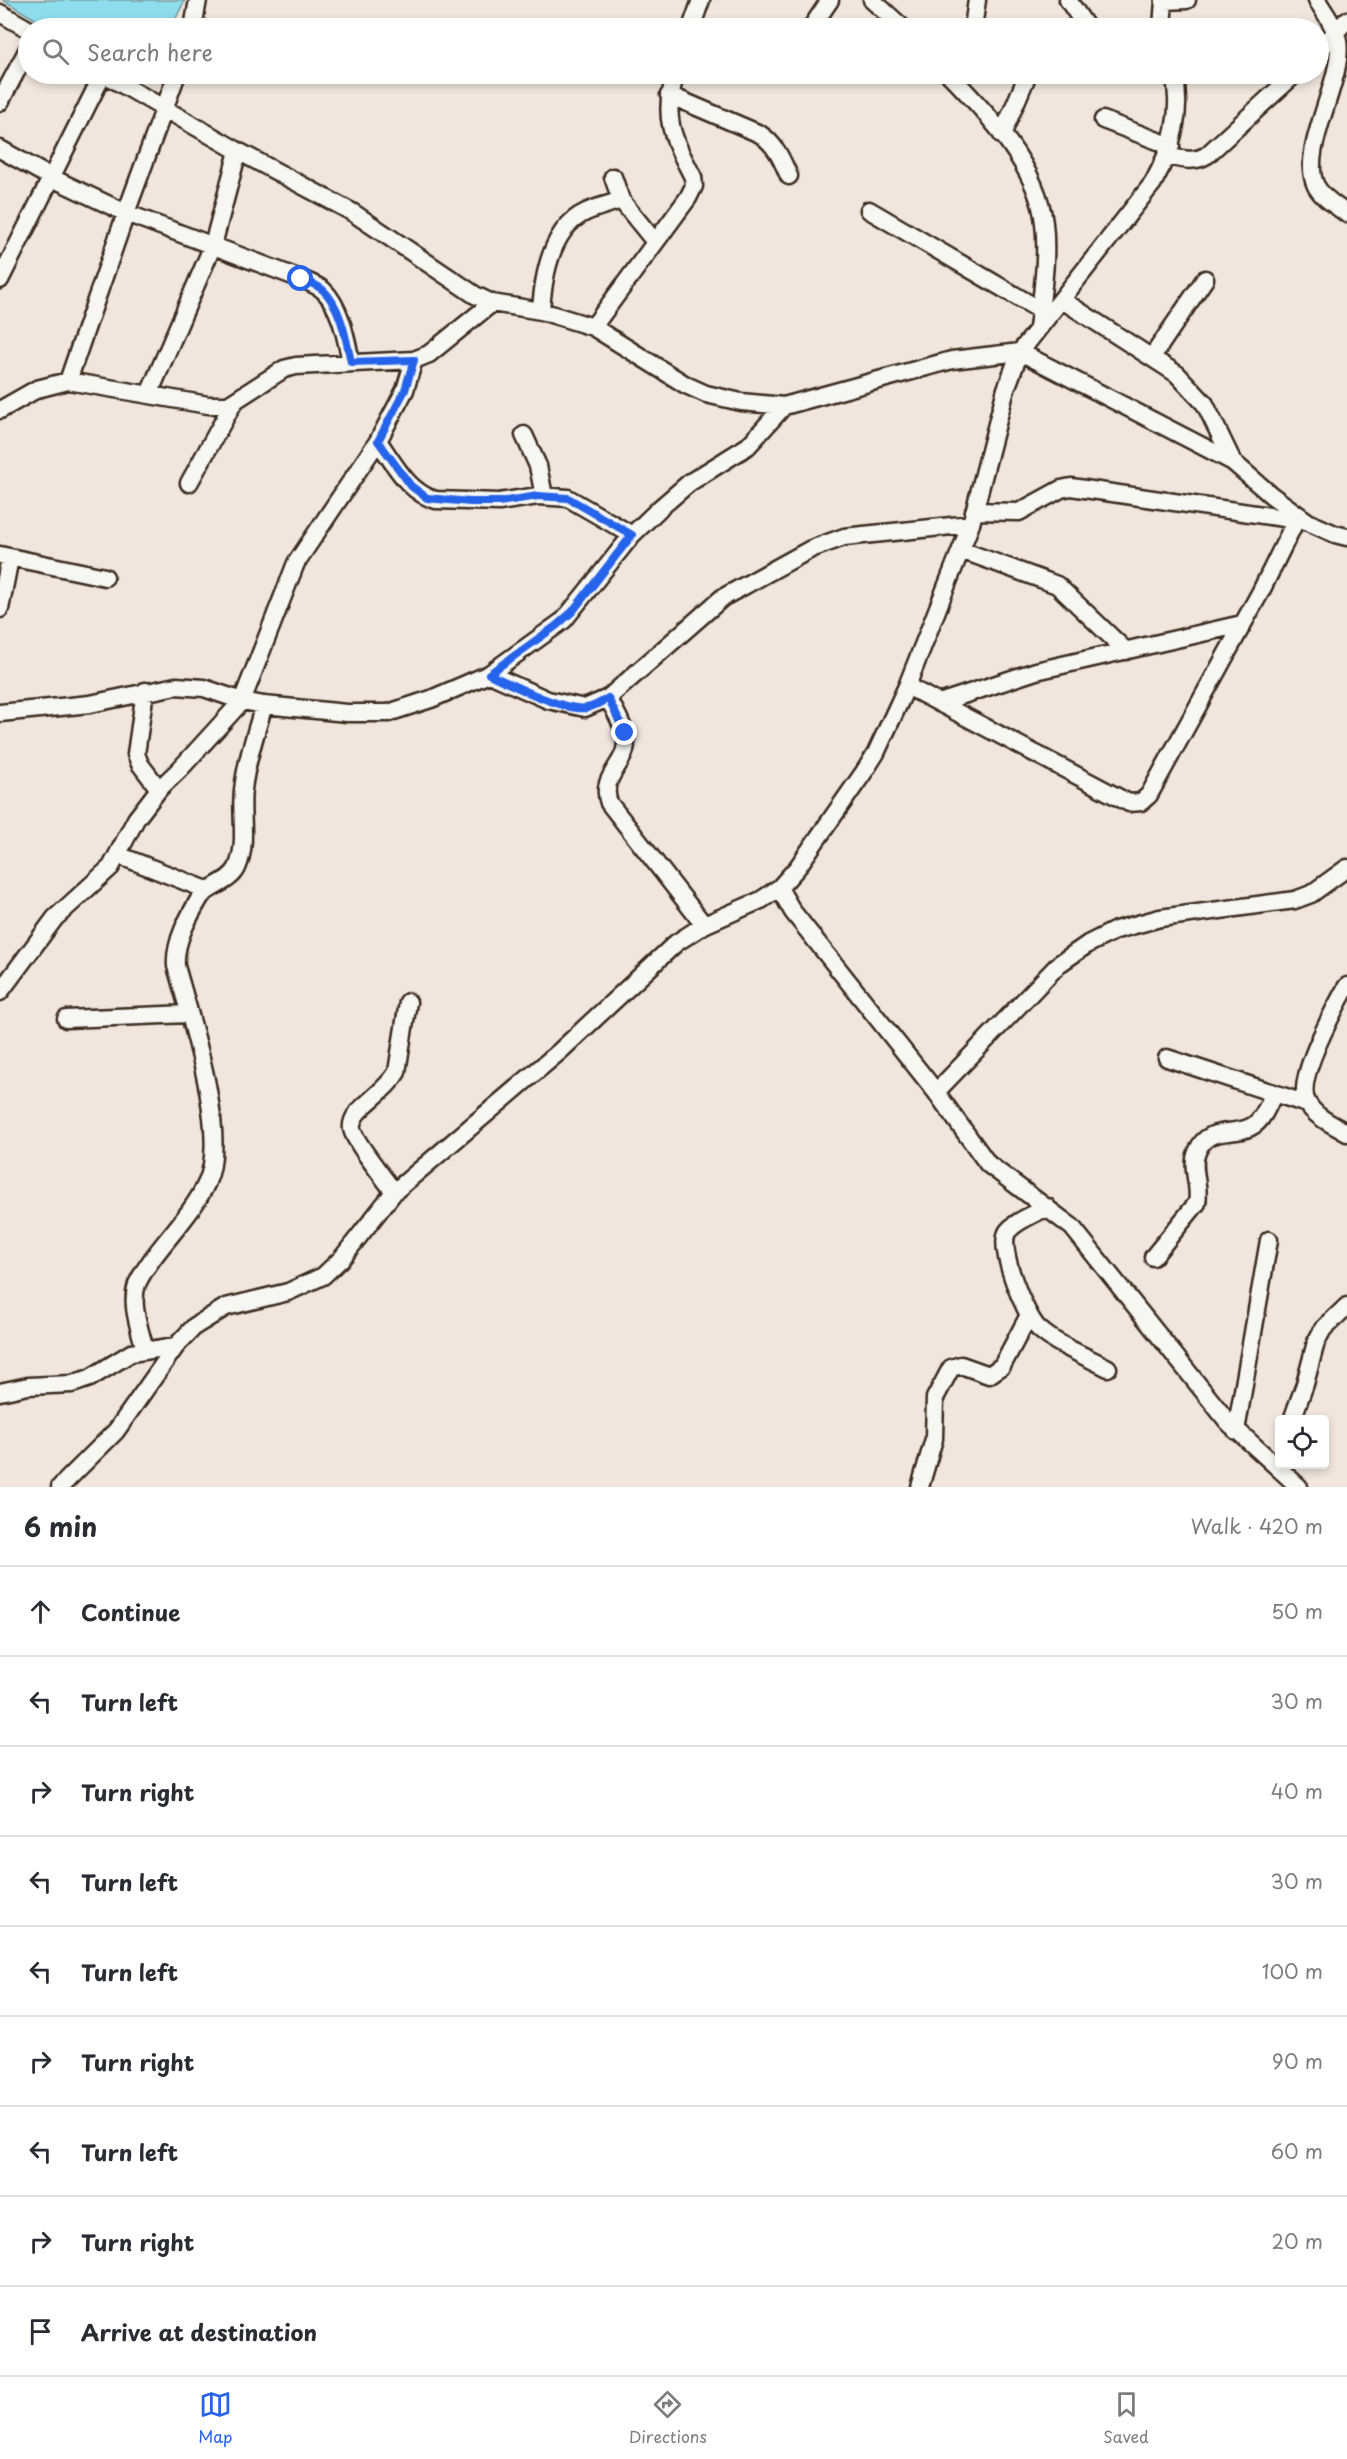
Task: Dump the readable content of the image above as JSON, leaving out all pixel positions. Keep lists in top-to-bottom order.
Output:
{
  "page": {
    "search": "Search here",
    "heading": ["6 min", "Walk · 420 m"],
    "list": [
      ["Continue", "50 m"],
      ["Turn left", "30 m"],
      ["Turn right", "40 m"],
      ["Turn left", "30 m"],
      ["Turn left", "100 m"],
      ["Turn right", "90 m"],
      ["Turn left", "60 m"],
      ["Turn right", "20 m"],
      "Arrive at destination"
    ],
    "nav": ["Map", "Directions", "Saved"]
  }
}
